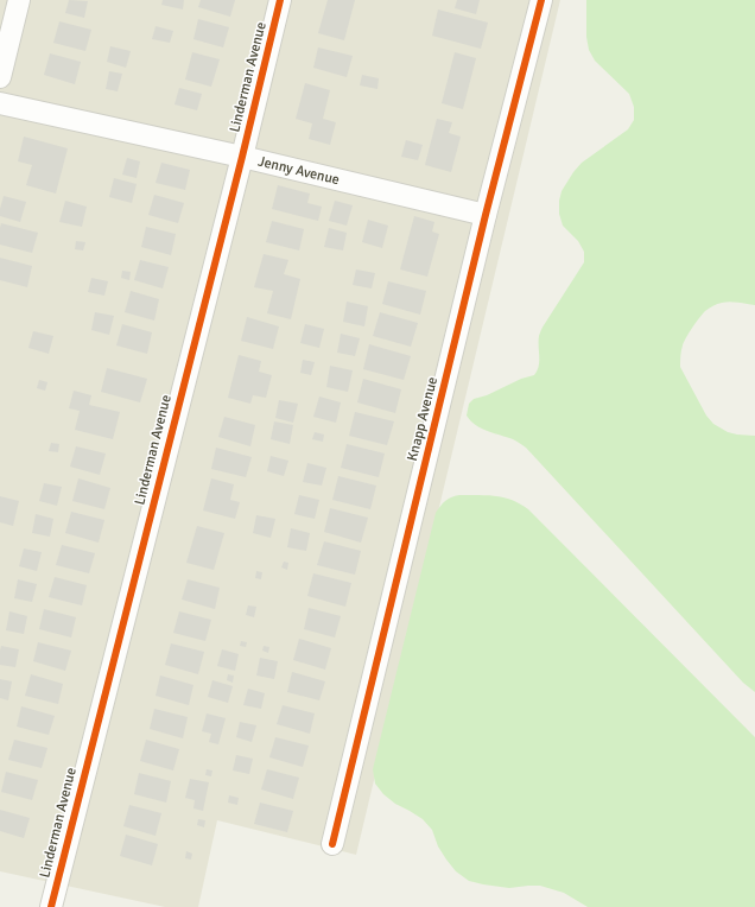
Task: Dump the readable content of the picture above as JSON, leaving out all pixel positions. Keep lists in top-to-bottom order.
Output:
{
  "streets": {
    "street": ["Linderman Avenue", "Jenny Avenue", "Knapp Avenue"]
  },
  "crossings": [
    ["Linderman Avenue", "Jenny Avenue"],
    ["Jenny Avenue", "Knapp Avenue"]
  ]
}
